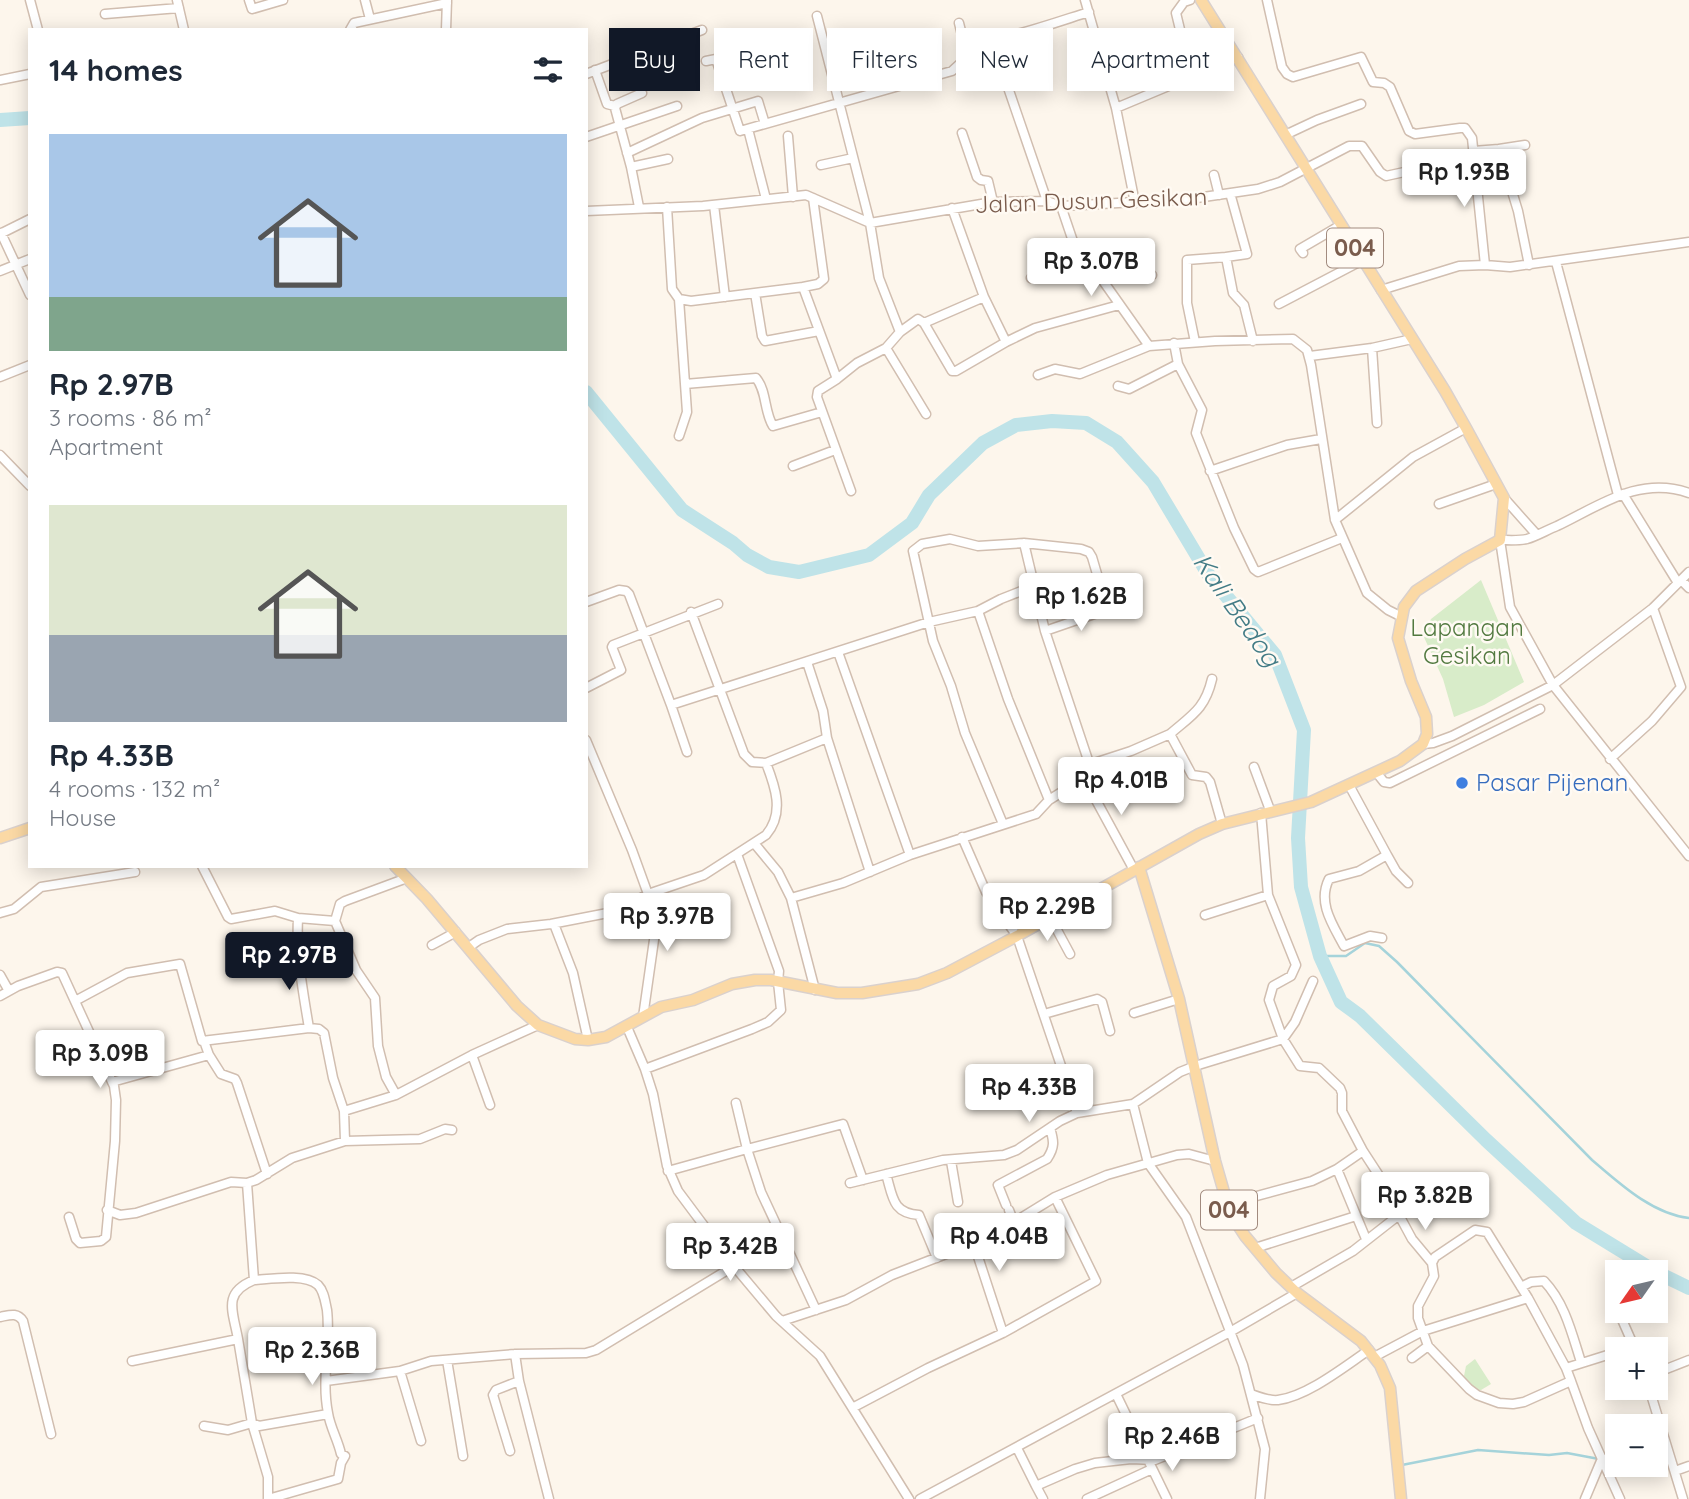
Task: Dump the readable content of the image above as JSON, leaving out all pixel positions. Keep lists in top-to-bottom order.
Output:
{
  "streets": {
    "main road": ["004"],
    "street": ["Jalan Dusun Gesikan"]
  },
  "crossings": [
    ["Jalan Dusun Gesikan", "004"]
  ],
  "water": ["Kali Bedog"],
  "parks": ["Lapangan Gesikan"],
  "places": ["Pasar Pijenan"],
  "north": "bottom left",
  "page": {
    "chip": [
      "Buy",
      "Rent",
      "Filters",
      "New",
      "Apartment"
    ],
    "heading": "14 homes",
    "list": [
      {
        "name": "Rp 2.97B",
        "note": "3 rooms · 86 m² · Apartment"
      },
      {
        "name": "Rp 4.33B",
        "note": "4 rooms · 132 m² · House"
      }
    ],
    "price": [
      "Rp 1.93B",
      "Rp 3.07B",
      "Rp 1.62B",
      "Rp 4.01B",
      "Rp 2.29B",
      "Rp 3.97B",
      "Rp 2.97B",
      "Rp 3.09B",
      "Rp 4.33B",
      "Rp 3.82B",
      "Rp 4.04B",
      "Rp 3.42B",
      "Rp 2.36B",
      "Rp 2.46B"
    ],
    "map_buttons": ["+", "−"]
  }
}
